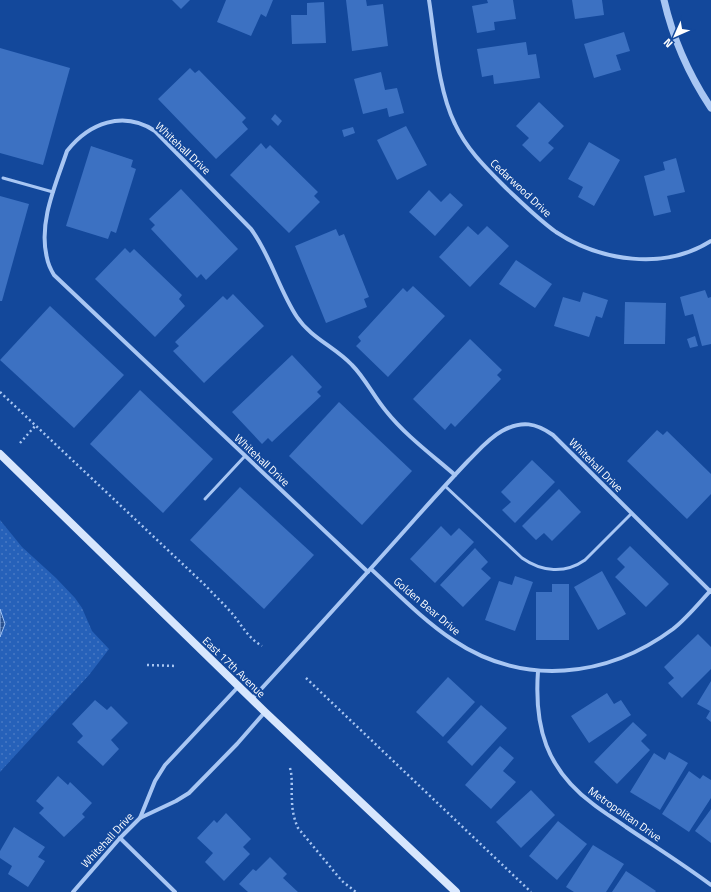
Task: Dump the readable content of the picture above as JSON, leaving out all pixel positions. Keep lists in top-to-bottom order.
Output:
{
  "streets": {
    "main road": ["East 17th Avenue"],
    "street": [
      "Whitehall Drive",
      "Cedarwood Drive",
      "Golden Bear Drive",
      "Metropolitan Drive"
    ]
  },
  "crossings": [
    ["Whitehall Drive", "Golden Bear Drive"],
    ["Whitehall Drive", "East 17th Avenue"],
    ["Golden Bear Drive", "Metropolitan Drive"]
  ],
  "north": "bottom left"
}
